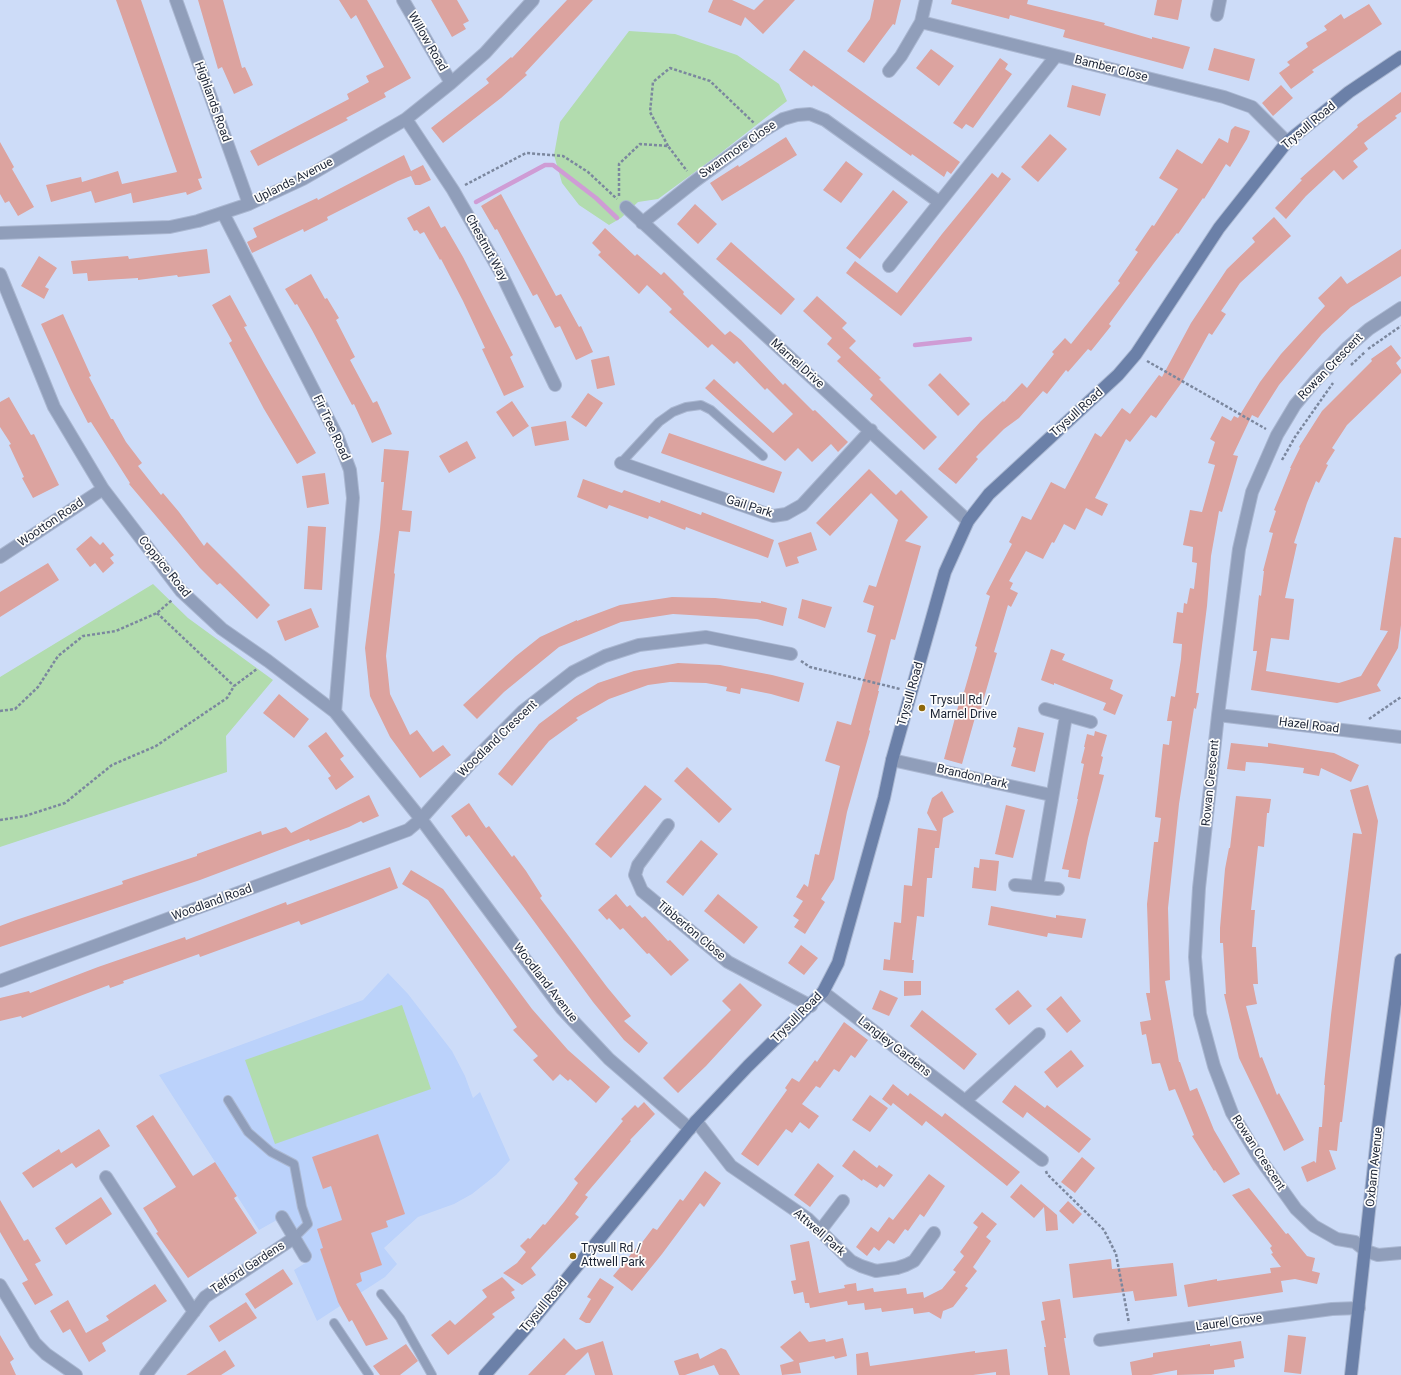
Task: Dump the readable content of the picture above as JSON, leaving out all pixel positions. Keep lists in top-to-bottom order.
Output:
{
  "streets": {
    "street": [
      "Willow Road",
      "Bamber Close",
      "Highlands Road",
      "Trysull Road",
      "Swanmore Close",
      "Uplands Avenue",
      "Chestnut Way",
      "Marnel Drive",
      "Rowan Crescent",
      "Fir Tree Road",
      "Gail Park",
      "Wootton Road",
      "Coppice Road",
      "Hazel Road",
      "Woodland Crescent",
      "Brandon Park",
      "Woodland Road",
      "Tibberton Close",
      "Woodland Avenue",
      "Langley Gardens",
      "Oxbarn Avenue",
      "Attwell Park",
      "Telford Gardens",
      "Laurel Grove"
    ]
  },
  "crossings": [
    ["Willow Road", "Uplands Avenue"],
    ["Bamber Close", "Trysull Road"],
    ["Highlands Road", "Uplands Avenue"],
    ["Trysull Road", "Marnel Drive"],
    ["Trysull Road", "Brandon Park"],
    ["Trysull Road", "Tibberton Close"],
    ["Trysull Road", "Woodland Avenue"],
    ["Trysull Road", "Langley Gardens"],
    ["Trysull Road", "Attwell Park"],
    ["Swanmore Close", "Marnel Drive"],
    ["Uplands Avenue", "Chestnut Way"],
    ["Uplands Avenue", "Fir Tree Road"],
    ["Marnel Drive", "Gail Park"],
    ["Rowan Crescent", "Hazel Road"],
    ["Rowan Crescent", "Oxbarn Avenue"],
    ["Fir Tree Road", "Coppice Road"],
    ["Wootton Road", "Coppice Road"],
    ["Coppice Road", "Woodland Crescent"],
    ["Coppice Road", "Woodland Road"],
    ["Coppice Road", "Woodland Avenue"],
    ["Woodland Crescent", "Woodland Road"],
    ["Woodland Crescent", "Woodland Avenue"],
    ["Woodland Road", "Woodland Avenue"],
    ["Woodland Avenue", "Attwell Park"],
    ["Oxbarn Avenue", "Laurel Grove"]
  ],
  "places": ["Trysull Rd / Marnel Drive", "Trysull Rd / Attwell Park"]
}
